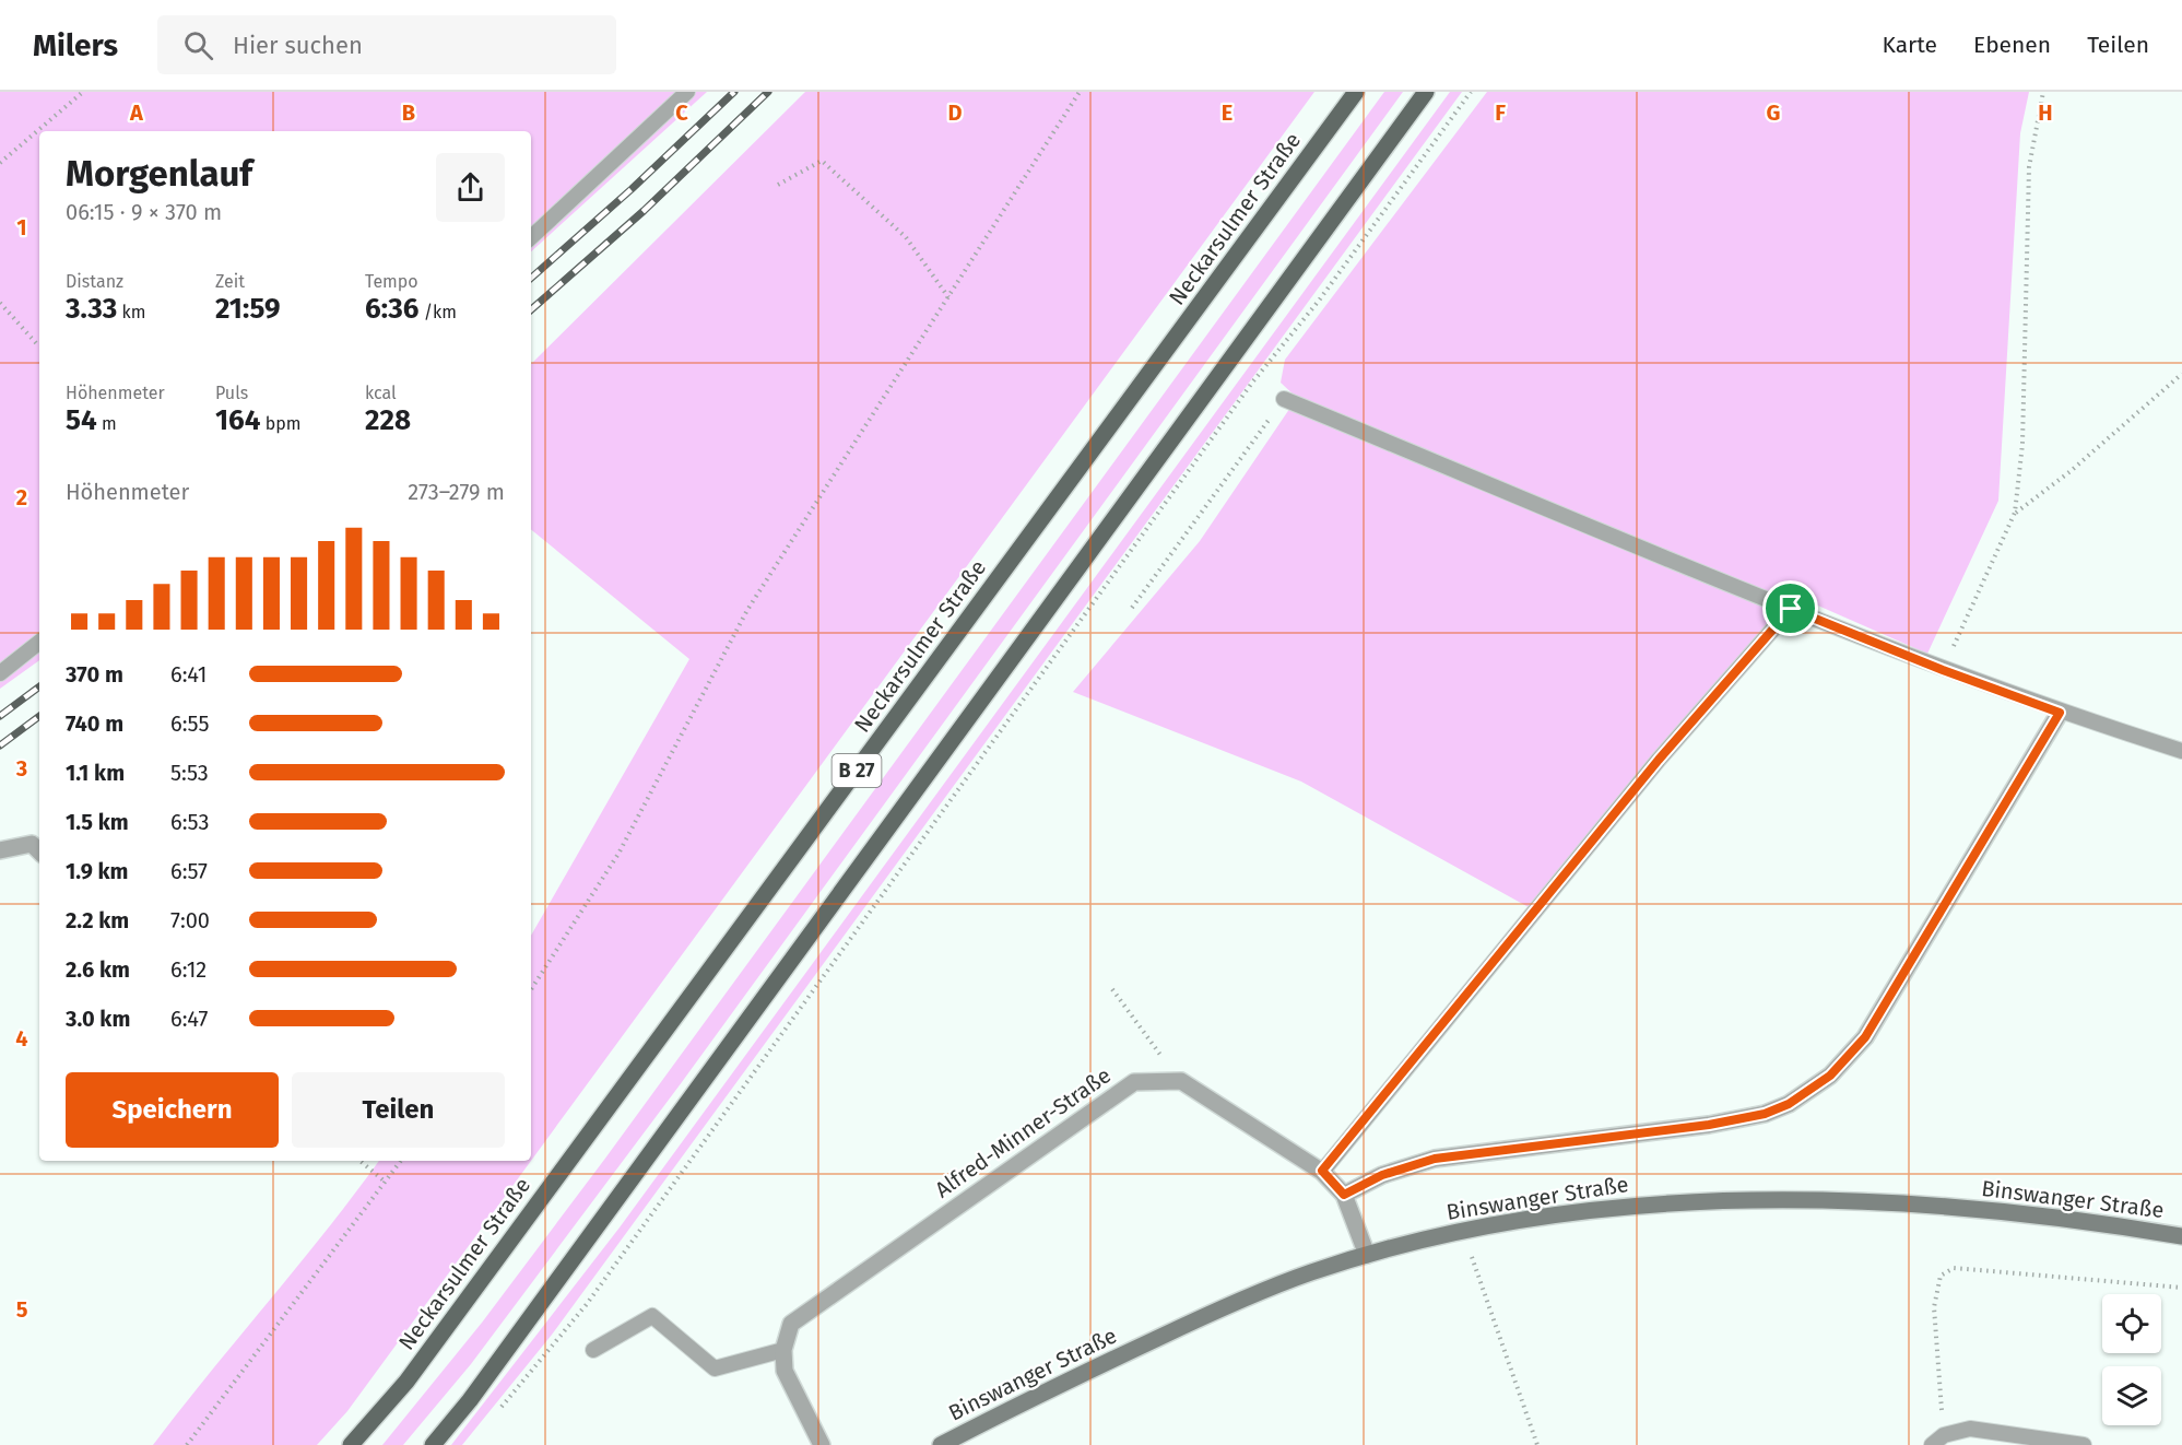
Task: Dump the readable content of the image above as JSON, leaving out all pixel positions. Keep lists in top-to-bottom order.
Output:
{
  "streets": {
    "main road": ["Neckarsulmer Straße", "B 27", "Binswanger Straße"],
    "street": ["Alfred-Minner-Straße"]
  },
  "page": {
    "header": "Milers",
    "search": "Hier suchen",
    "nav": ["Karte", "Ebenen", "Teilen"],
    "heading": ["Morgenlauf", "06:15 · 9 × 370 m"],
    "stats": [
      ["Distanz", "3.33 km"],
      ["Zeit", "21:59"],
      ["Tempo", "6:36 /km"],
      ["Höhenmeter", "54 m"],
      ["Puls", "164 bpm"],
      ["kcal", "228"]
    ],
    "chart": ["Höhenmeter", "273–279 m"],
    "list": [
      {
        "name": "370 m",
        "note": "6:41"
      },
      {
        "name": "740 m",
        "note": "6:55"
      },
      {
        "name": "1.1 km",
        "note": "5:53"
      },
      {
        "name": "1.5 km",
        "note": "6:53"
      },
      {
        "name": "1.9 km",
        "note": "6:57"
      },
      {
        "name": "2.2 km",
        "note": "7:00"
      },
      {
        "name": "2.6 km",
        "note": "6:12"
      },
      {
        "name": "3.0 km",
        "note": "6:47"
      }
    ],
    "buttons": ["Speichern", "Teilen"]
  },
  "grid": {
    "columns": [
      "A",
      "B",
      "C",
      "D",
      "E",
      "F",
      "G",
      "H"
    ],
    "rows": [
      "1",
      "2",
      "3",
      "4",
      "5"
    ]
  }
}
